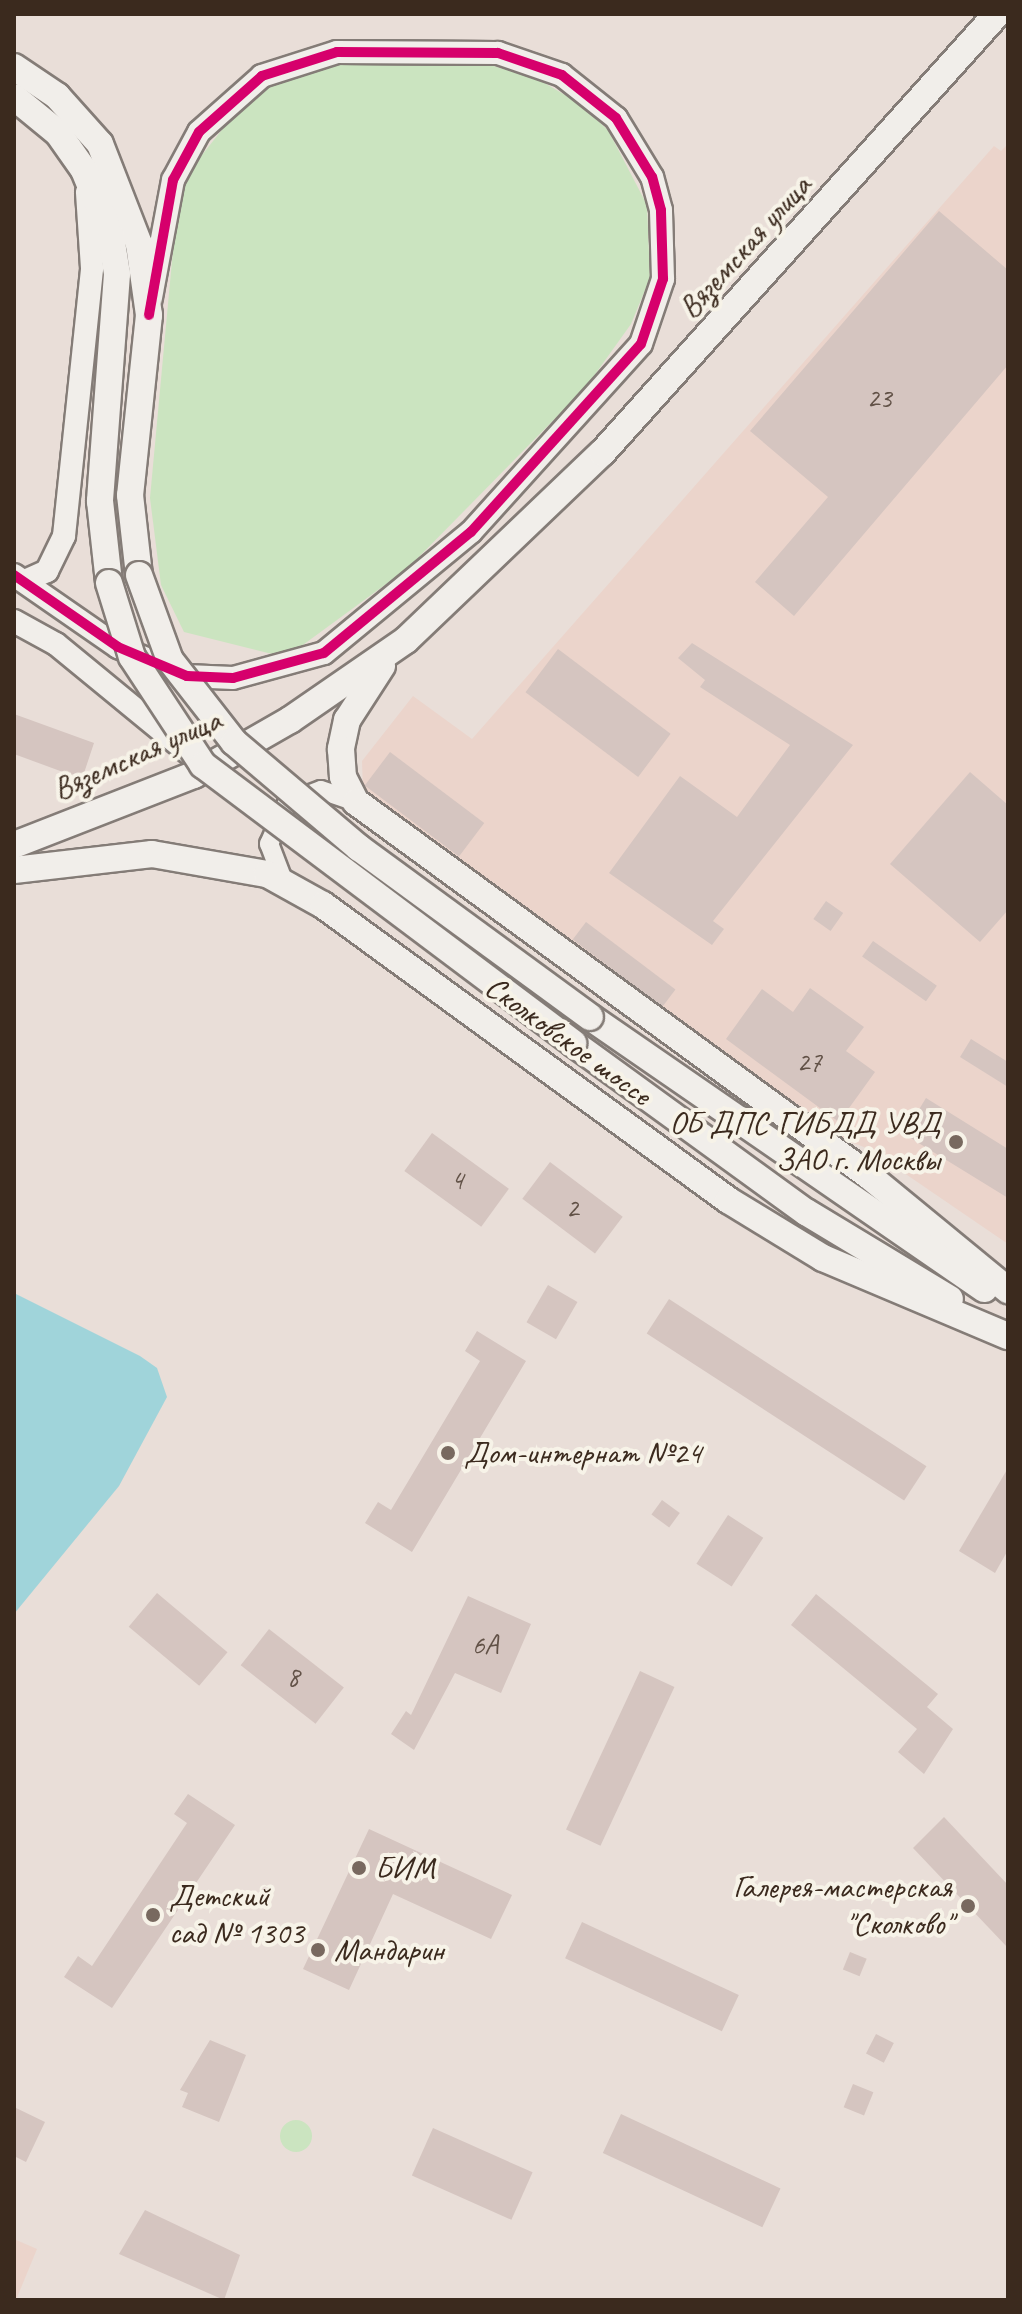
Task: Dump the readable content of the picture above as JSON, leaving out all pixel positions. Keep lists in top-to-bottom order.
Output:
{
  "streets": {
    "main road": ["Вяземская улица", "Сколковское шоссе"]
  },
  "places": [
    "ОБ ДПС ГИБДД УВД ЗАО г. Москвы",
    "Дом-интернат №24",
    "БИМ",
    "Галерея-мастерская \"Сколково\"",
    "Детский сад № 1303",
    "Мандарин"
  ],
  "house_numbers": [
    "23",
    "27",
    "4",
    "2",
    "6А",
    "8"
  ]
}
